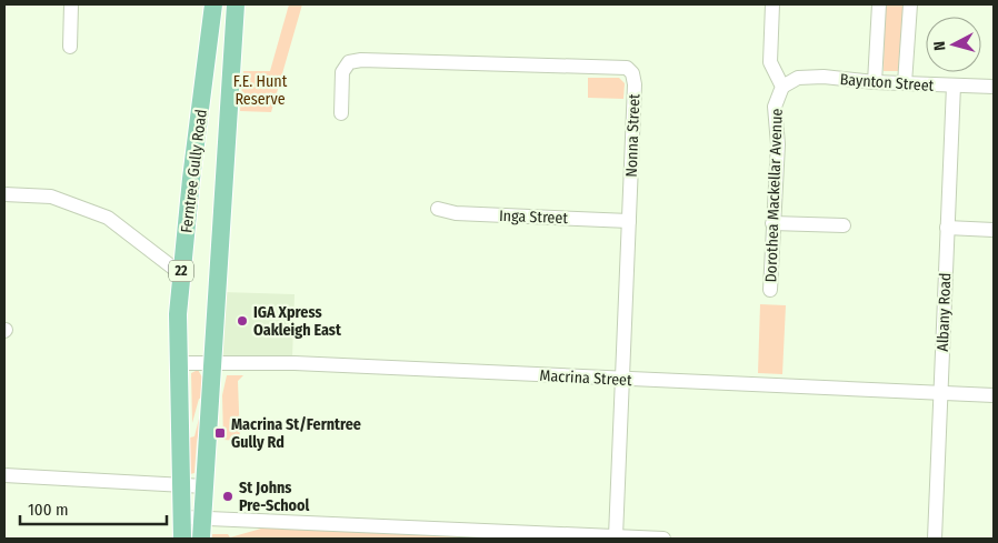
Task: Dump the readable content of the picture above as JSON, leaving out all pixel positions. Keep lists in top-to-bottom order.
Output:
{
  "streets": {
    "main road": ["Ferntree Gully Road", "22"],
    "street": [
      "Baynton Street",
      "Nonna Street",
      "Dorothea Mackellar Avenue",
      "Inga Street",
      "Albany Road",
      "Macrina Street"
    ]
  },
  "crossings": [
    ["Baynton Street", "Dorothea Mackellar Avenue"],
    ["Baynton Street", "Albany Road"],
    ["Nonna Street", "Inga Street"],
    ["Nonna Street", "Macrina Street"],
    ["Ferntree Gully Road", "Macrina Street"],
    ["Albany Road", "Macrina Street"]
  ],
  "parks": ["F.E. Hunt Reserve"],
  "places": {
    "other": ["IGA Xpress Oakleigh East", "St Johns Pre-School"],
    "transit": ["Macrina St/Ferntree Gully Rd"]
  },
  "scale_bar": "100 m",
  "north": "left"
}
